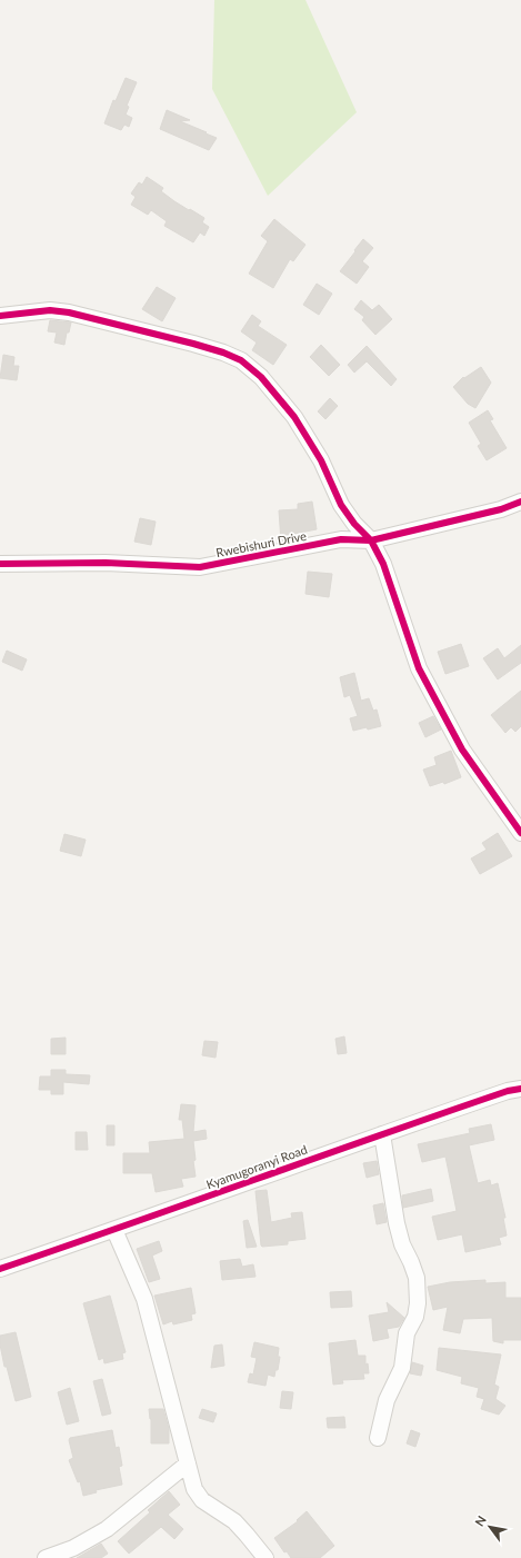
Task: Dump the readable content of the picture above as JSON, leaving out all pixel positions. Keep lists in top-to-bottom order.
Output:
{
  "streets": {
    "street": ["Rwebishuri Drive", "Kyamugoranyi Road"]
  },
  "north": "top left"
}
